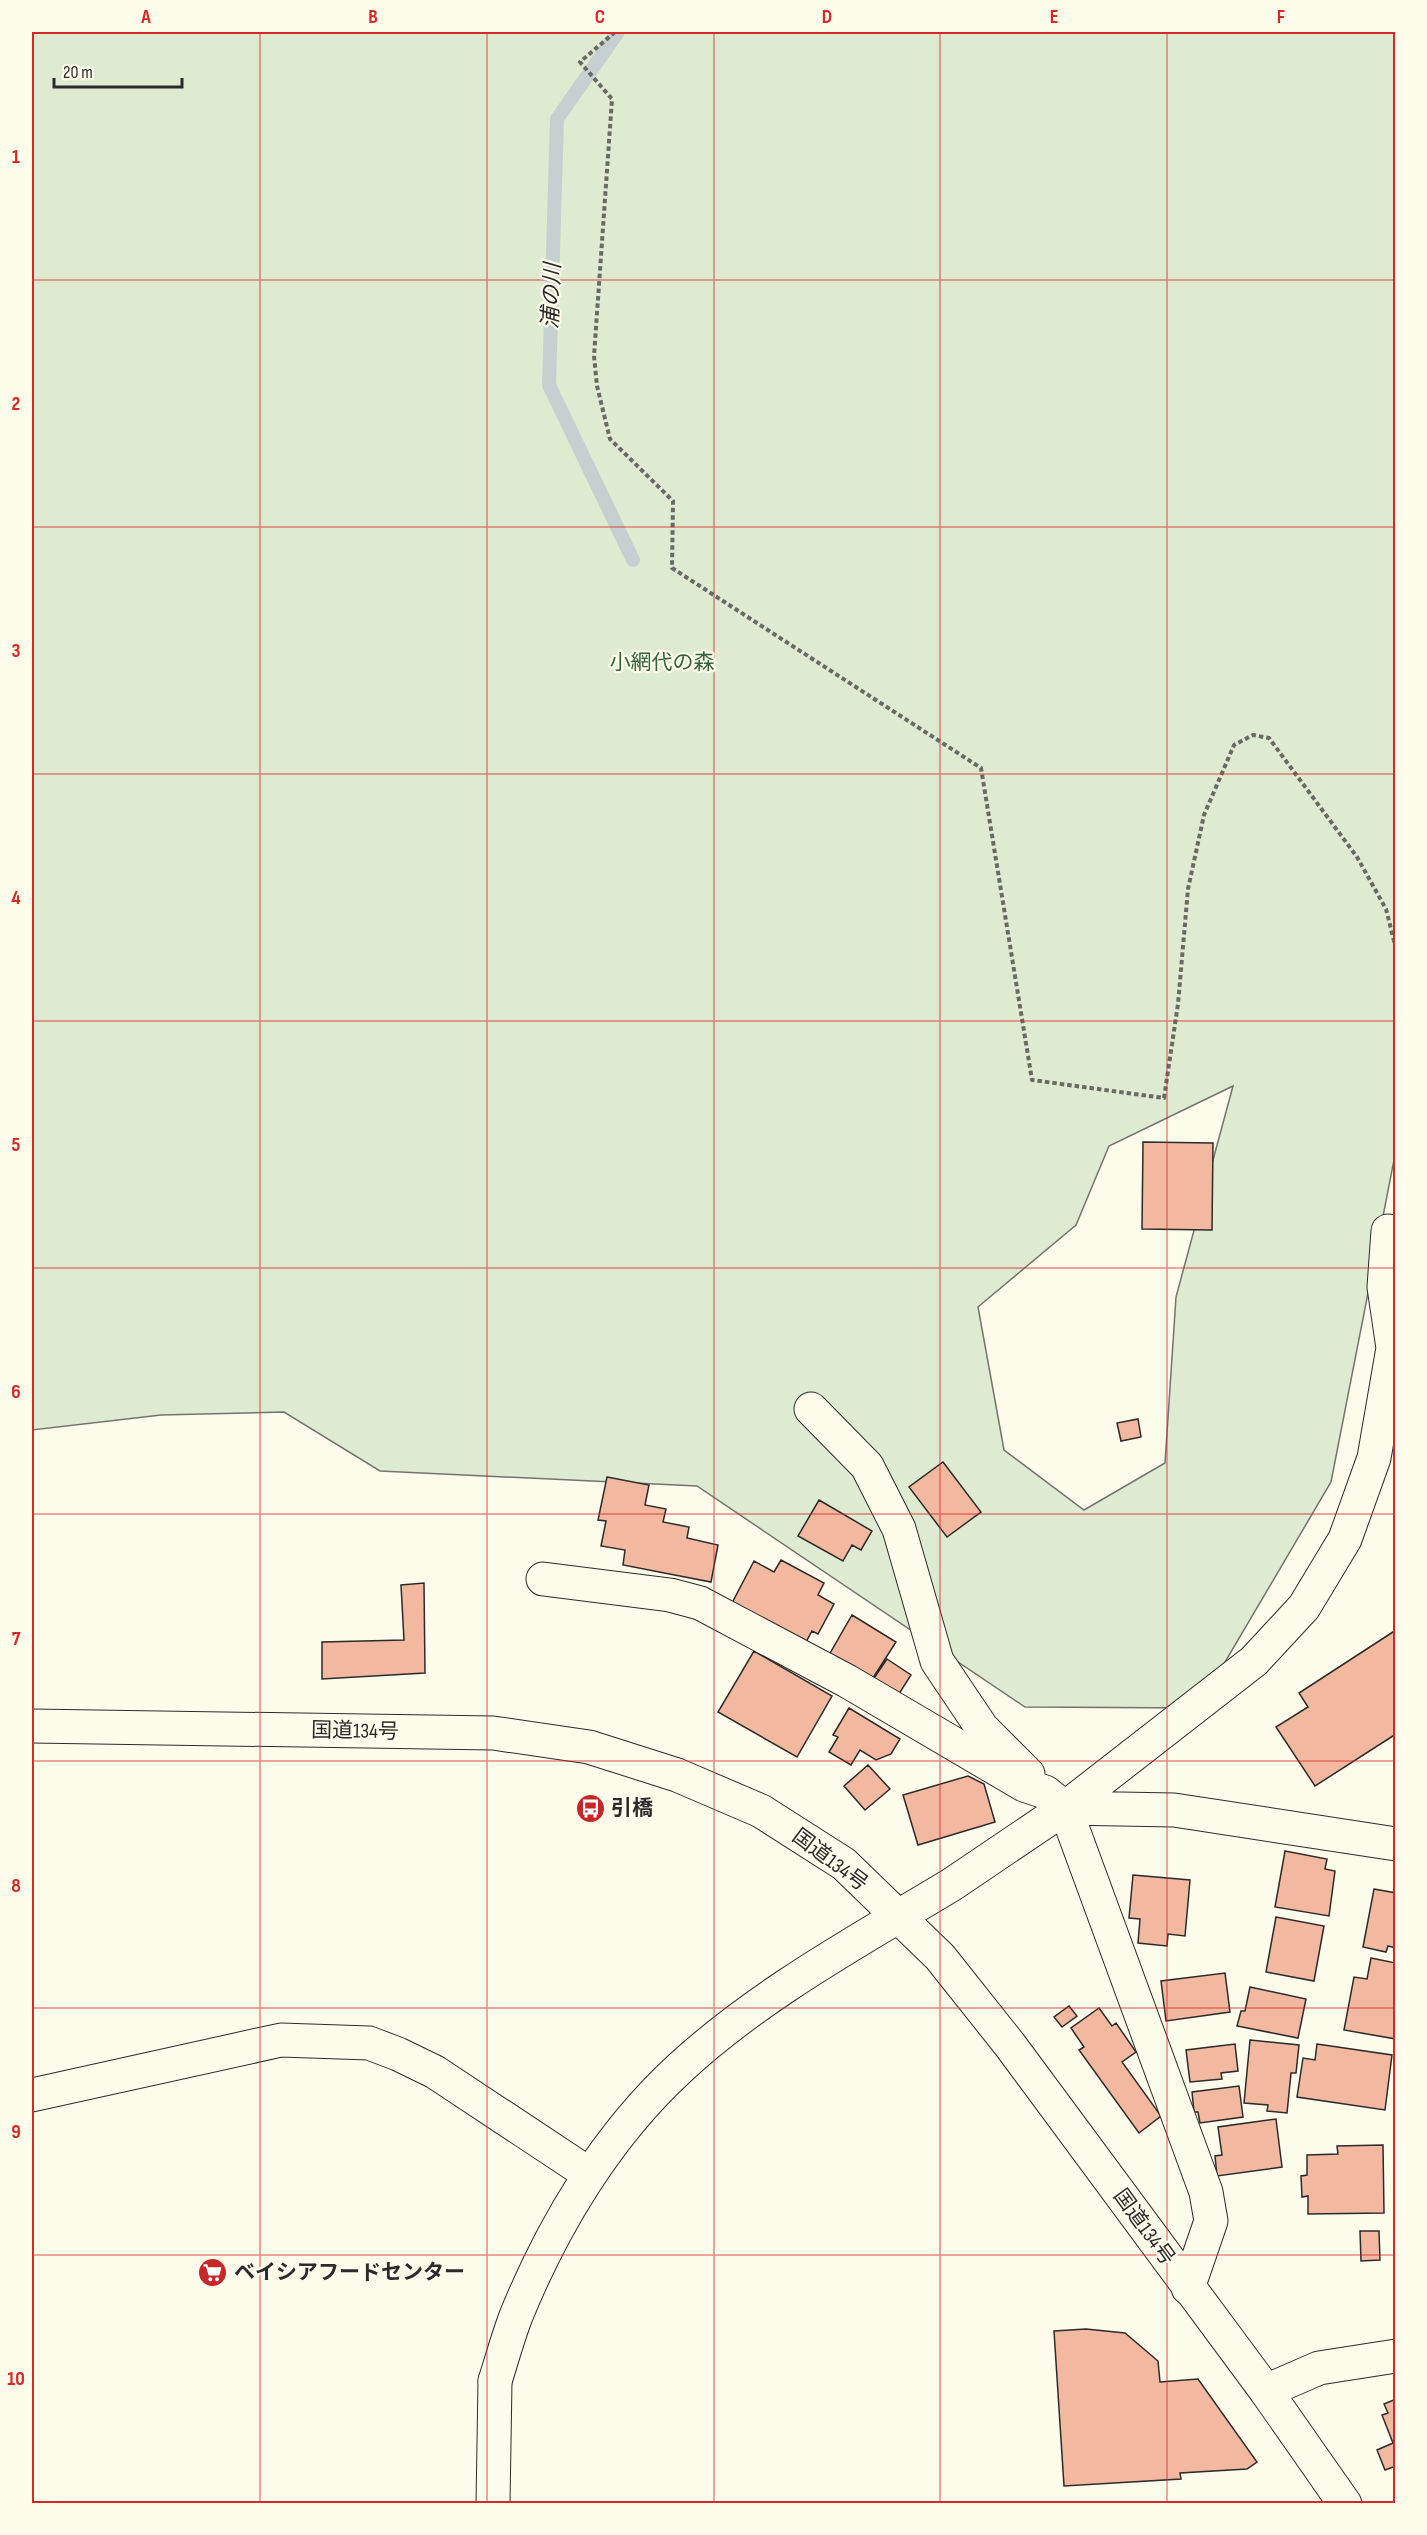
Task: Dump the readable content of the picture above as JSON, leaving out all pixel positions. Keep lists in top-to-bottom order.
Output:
{
  "streets": {
    "main road": ["国道134号"]
  },
  "water": ["浦の川"],
  "parks": ["小網代の森"],
  "places": {
    "bus stop": ["引橋"],
    "supermarket": ["ベイシアフードセンター"]
  },
  "scale_bar": "20 m",
  "grid": {
    "columns": [
      "A",
      "B",
      "C",
      "D",
      "E",
      "F"
    ],
    "rows": [
      "1",
      "2",
      "3",
      "4",
      "5",
      "6",
      "7",
      "8",
      "9",
      "10"
    ]
  }
}
